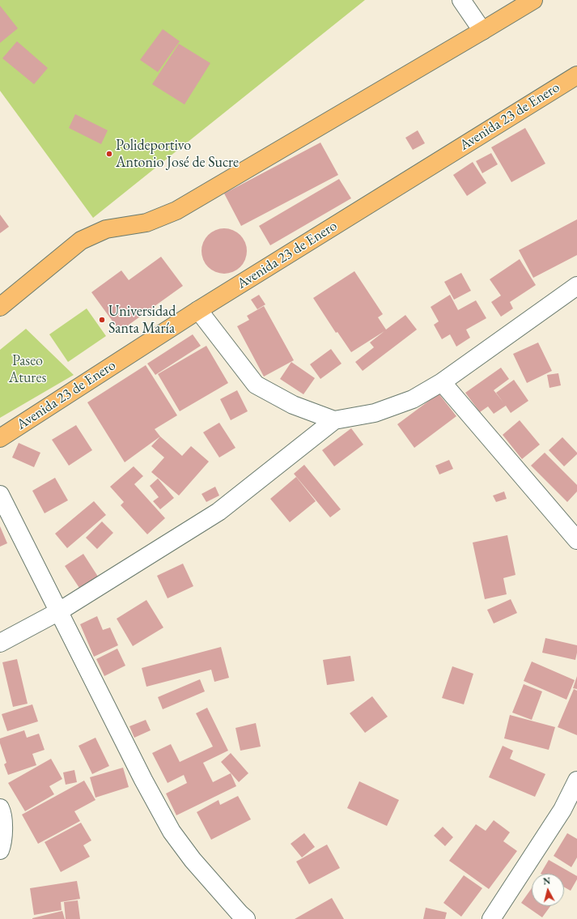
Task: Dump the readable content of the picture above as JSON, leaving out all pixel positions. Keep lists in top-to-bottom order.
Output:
{
  "streets": {
    "main road": ["Avenida 23 de Enero"]
  },
  "parks": ["Paseo Atures"],
  "places": ["Polideportivo Antonio José de Sucre", "Universidad Santa María"],
  "north": "top"
}
